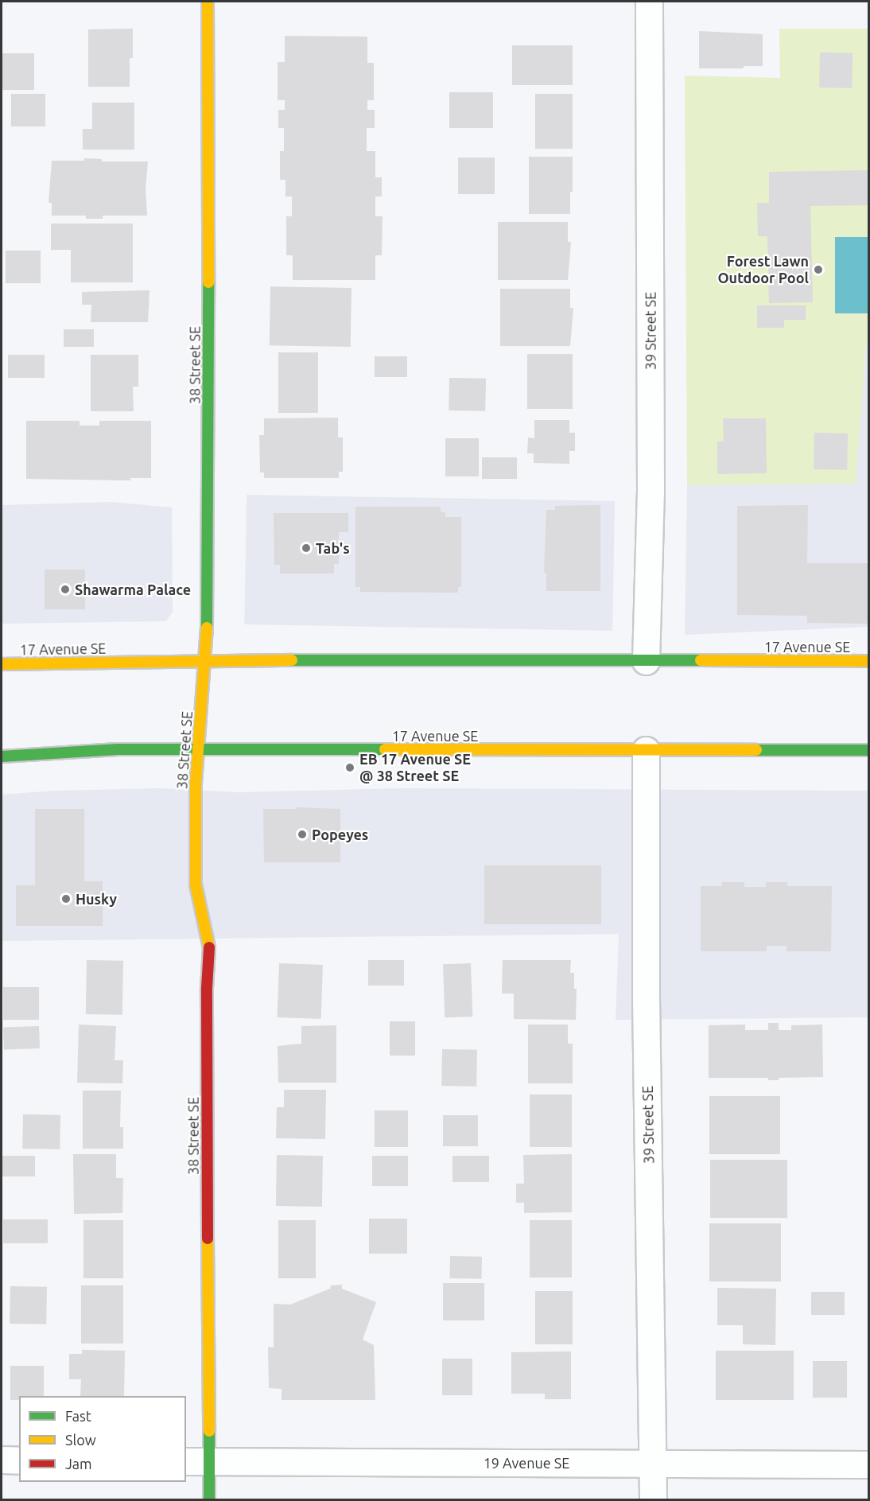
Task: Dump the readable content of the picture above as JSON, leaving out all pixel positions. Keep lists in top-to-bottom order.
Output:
{
  "streets": {
    "main road": ["38 Street SE", "17 Avenue SE"],
    "street": ["39 Street SE", "19 Avenue SE"]
  },
  "crossings": [
    ["39 Street SE", "17 Avenue SE"],
    ["39 Street SE", "19 Avenue SE"],
    ["38 Street SE", "17 Avenue SE"],
    ["38 Street SE", "19 Avenue SE"]
  ],
  "places": [
    "Forest Lawn Outdoor Pool",
    "Tab's",
    "Shawarma Palace",
    "EB 17 Avenue SE @ 38 Street SE",
    "Popeyes",
    "Husky"
  ],
  "legend": ["Fast", "Slow", "Jam"]
}
